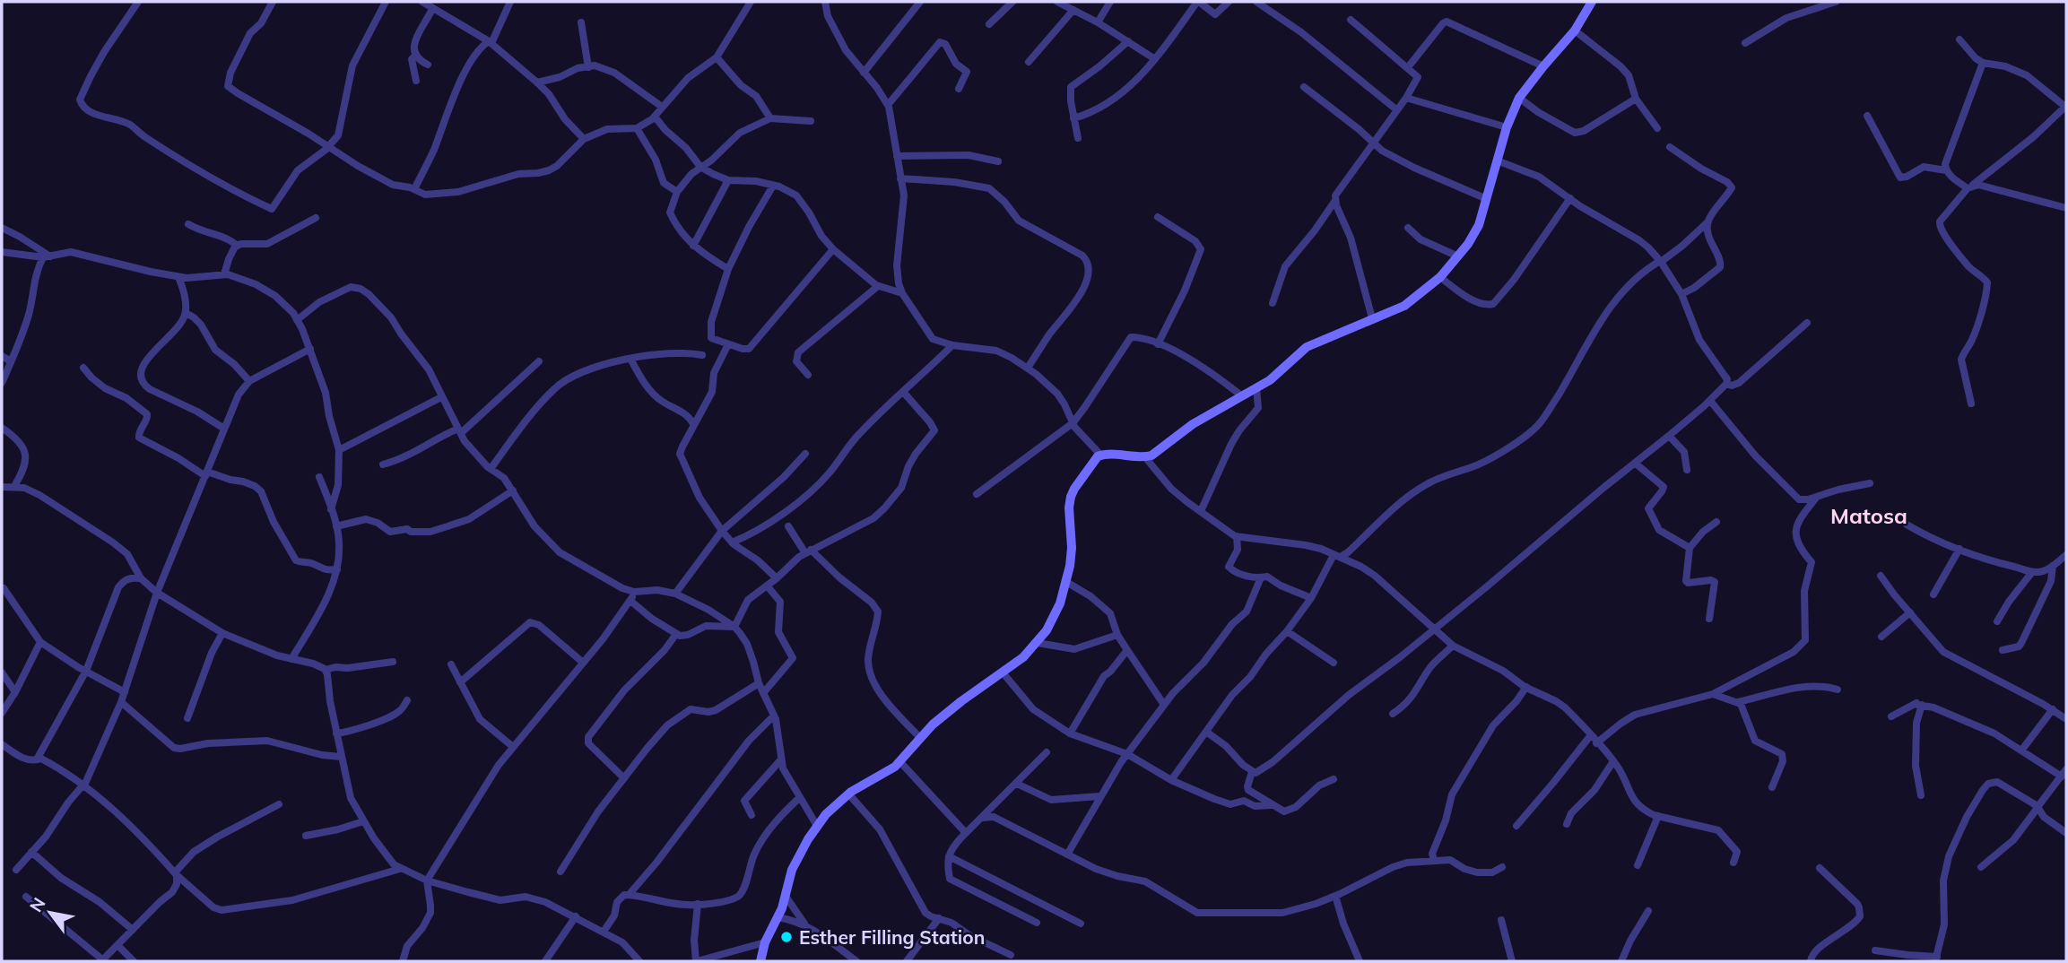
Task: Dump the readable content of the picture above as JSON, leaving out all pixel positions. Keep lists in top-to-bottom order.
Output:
{
  "districts": ["Matosa"],
  "places": ["Esther Filling Station"],
  "north": "top left"
}
